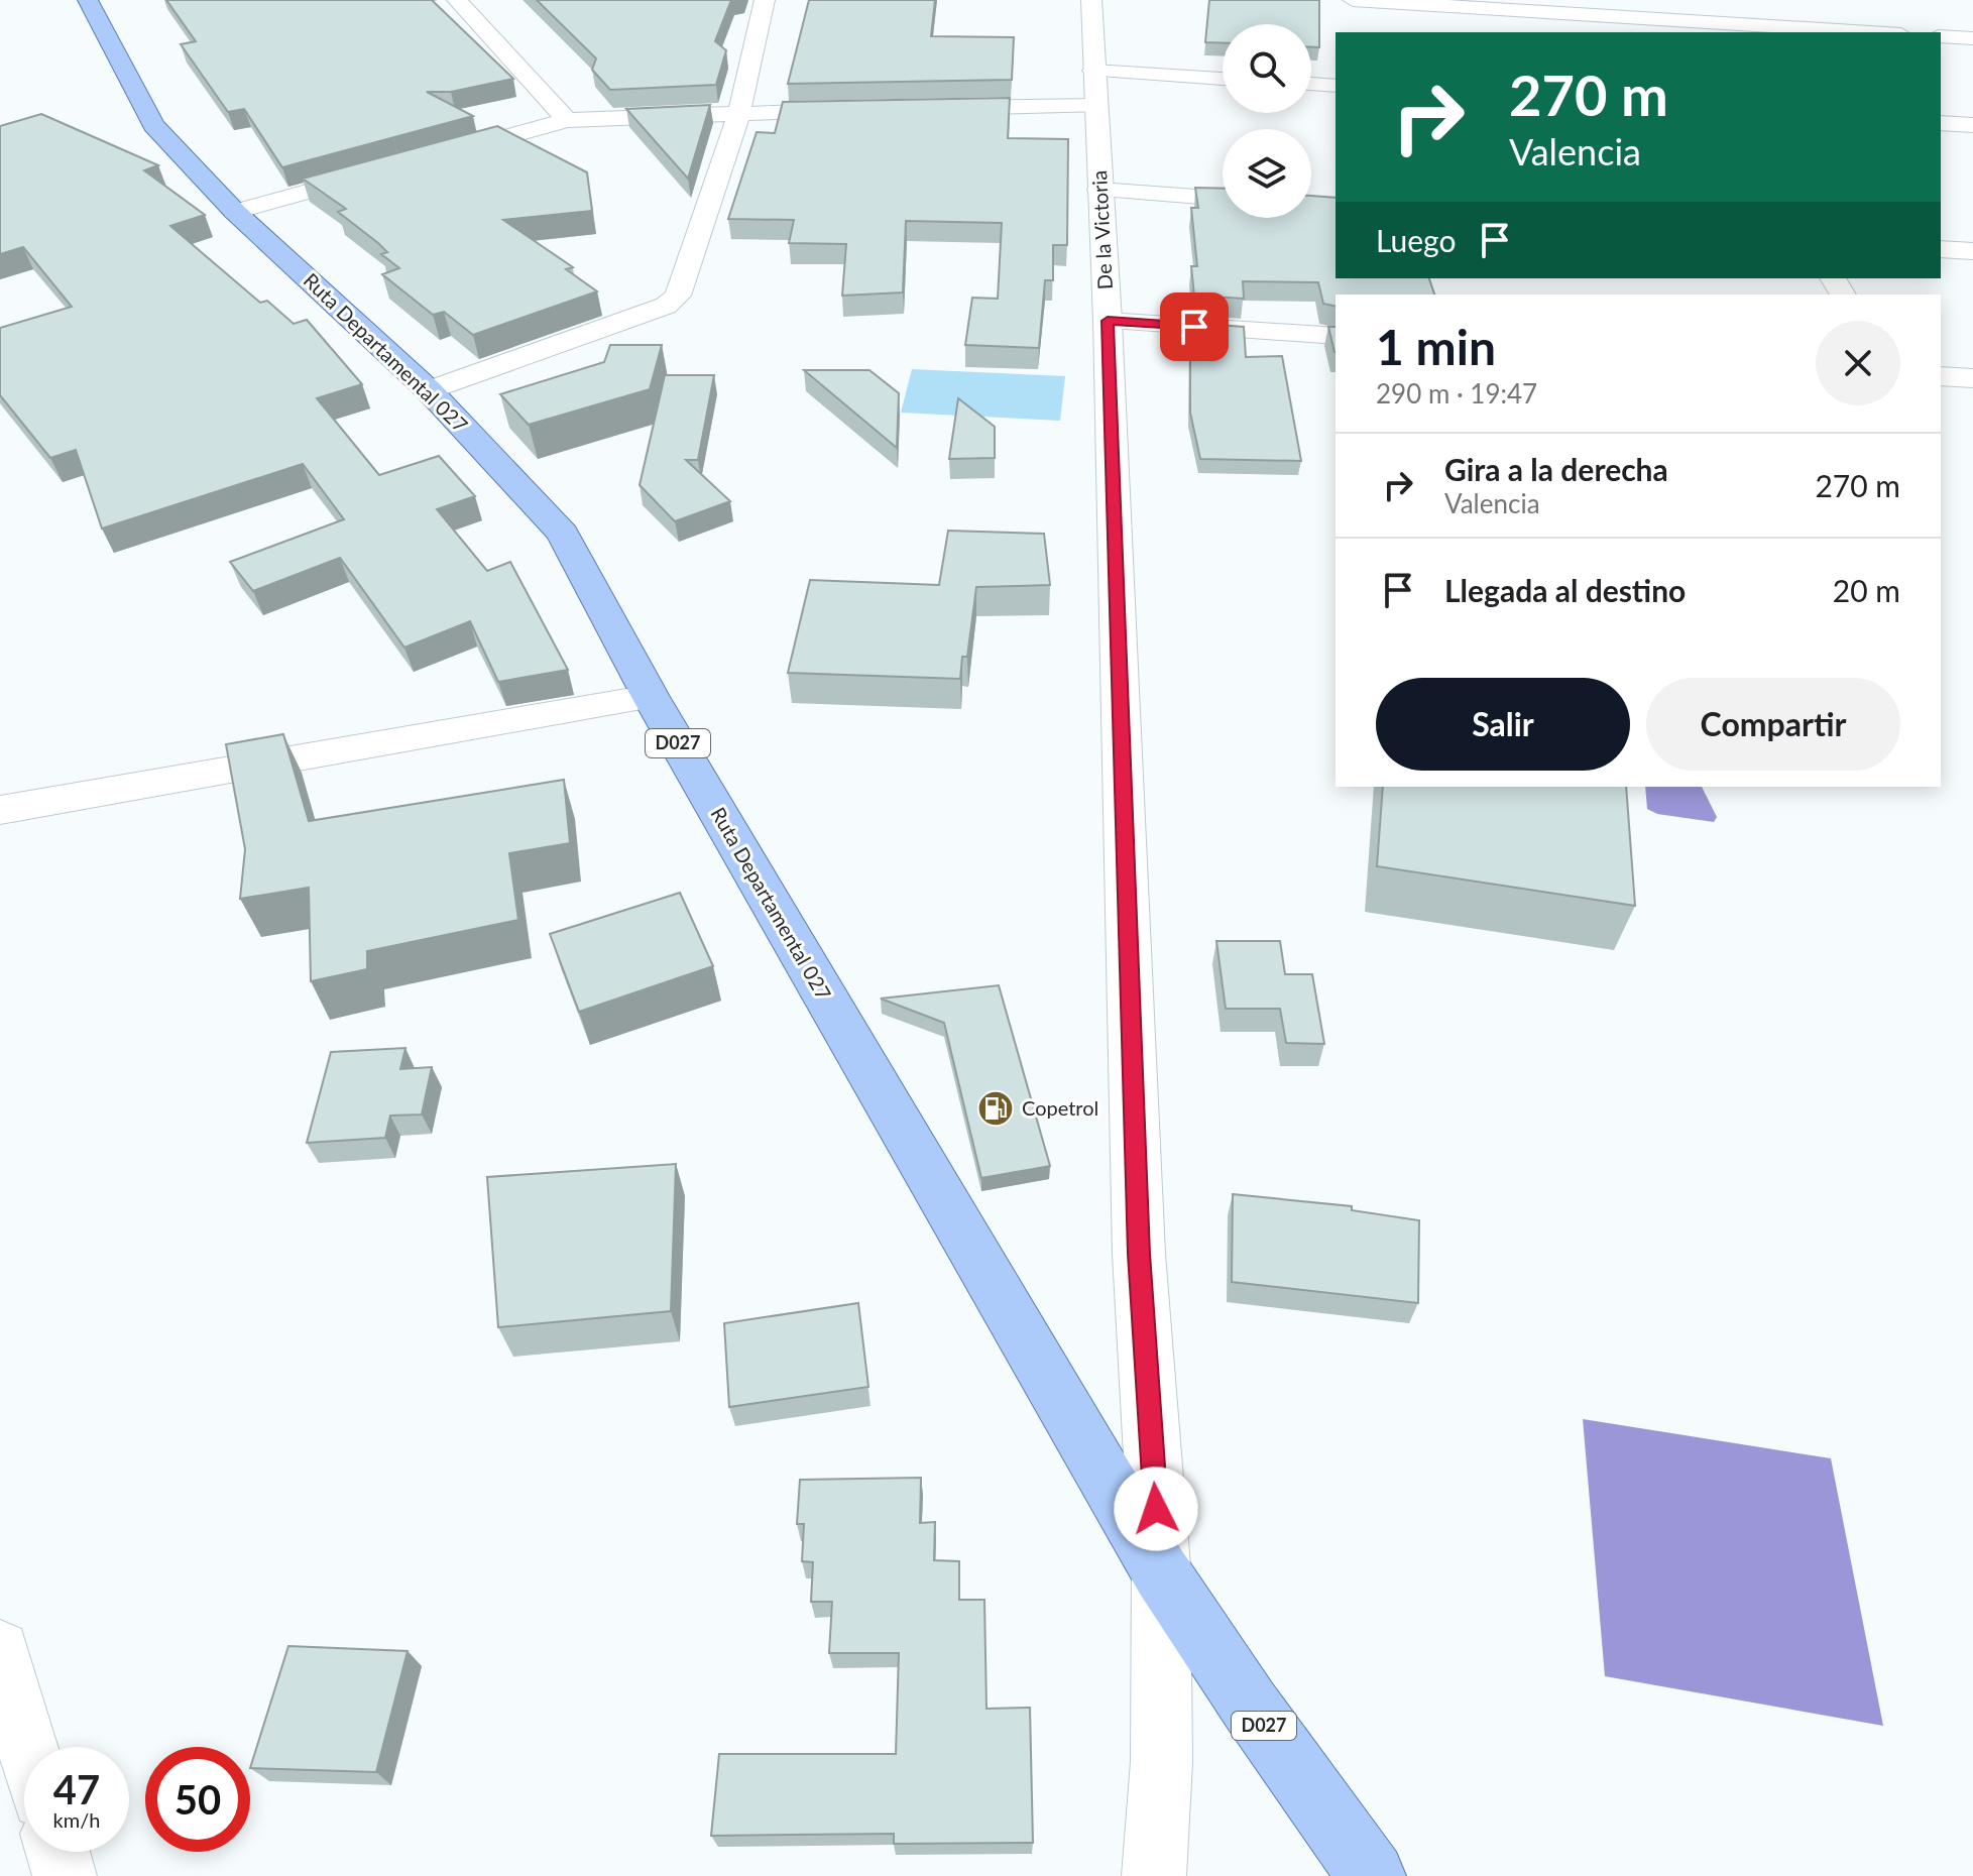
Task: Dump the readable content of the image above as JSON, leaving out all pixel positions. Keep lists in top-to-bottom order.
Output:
{
  "streets": {
    "main road": ["De la Victoria", "Ruta Departamental 027", "D027"]
  },
  "crossings": [
    ["De la Victoria", "Ruta Departamental 027"]
  ],
  "places": {
    "fuel station": ["Copetrol"]
  },
  "page": {
    "turn": ["270 m", "Valencia"],
    "then": "Luego",
    "heading": ["1 min", "290 m · 19:47"],
    "list": [
      {
        "name": "Gira a la derecha",
        "note": "Valencia",
        "value": "270 m"
      },
      {
        "name": "Llegada al destino",
        "value": "20 m"
      }
    ],
    "buttons": ["Salir", "Compartir"],
    "speed": "47 km/h",
    "limit": "50"
  }
}
